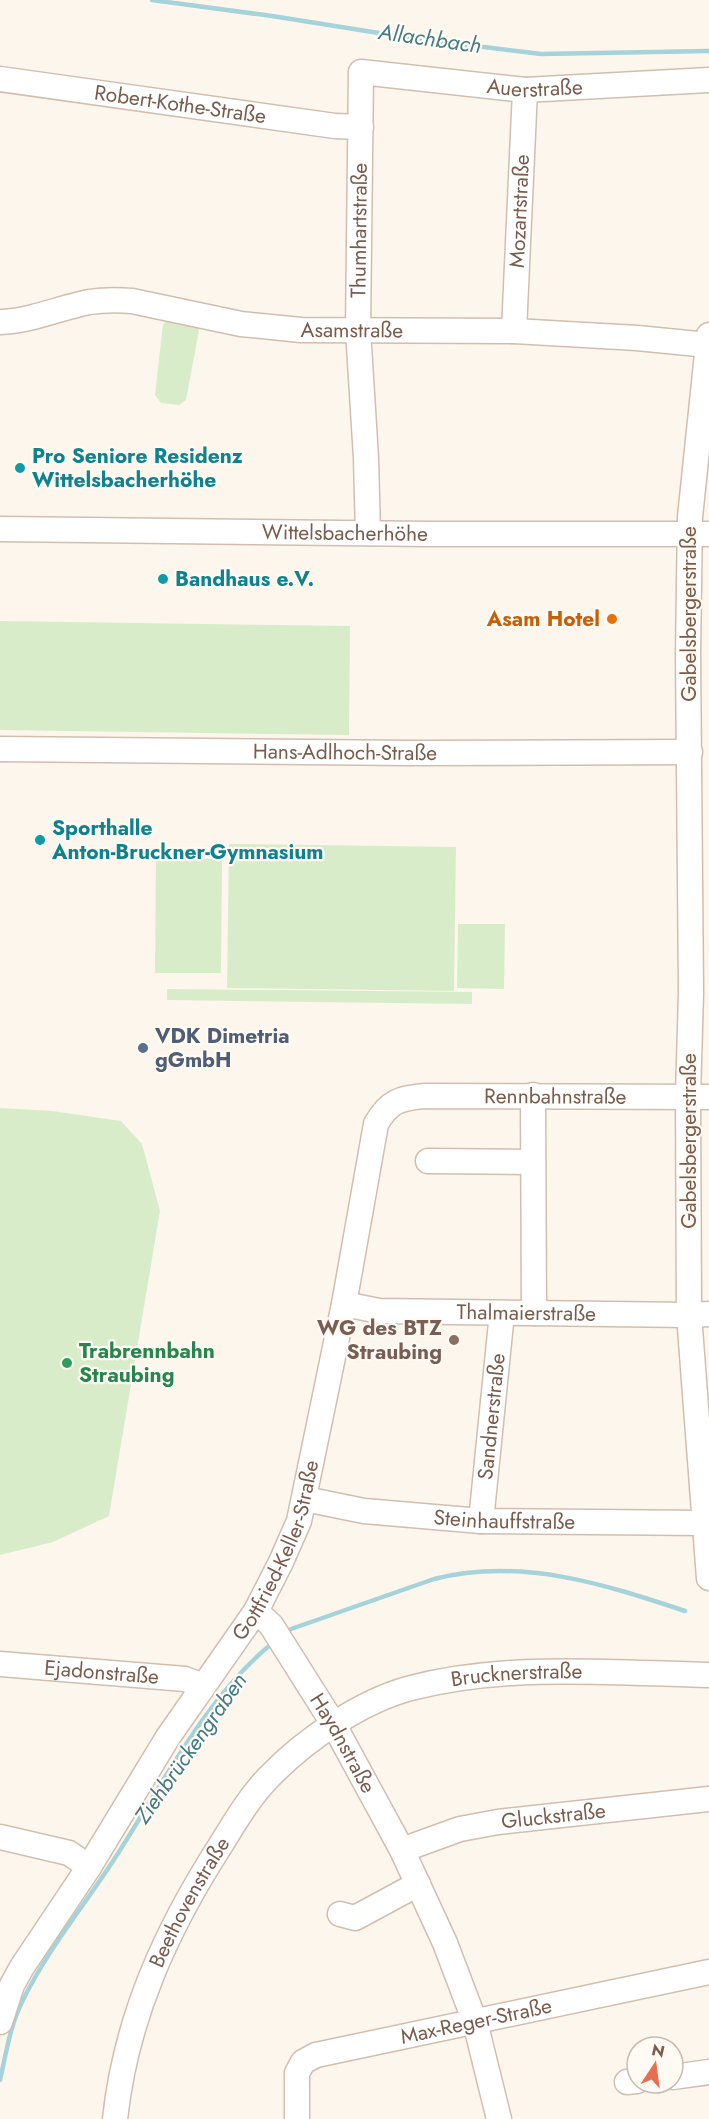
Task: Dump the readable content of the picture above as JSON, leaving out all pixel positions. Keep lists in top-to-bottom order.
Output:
{
  "streets": {
    "street": [
      "Auerstraße",
      "Robert-Kothe-Straße",
      "Mozartstraße",
      "Thumhartstraße",
      "Asamstraße",
      "Wittelsbacherhöhe",
      "Gabelsbergerstraße",
      "Hans-Adlhoch-Straße",
      "Rennbahnstraße",
      "Thalmaierstraße",
      "Sandnerstraße",
      "Steinhauffstraße",
      "Gottfried-Keller-Straße",
      "Ejadonstraße",
      "Brucknerstraße",
      "Haydnstraße",
      "Gluckstraße",
      "Beethovenstraße",
      "Max-Reger-Straße"
    ]
  },
  "crossings": [
    ["Auerstraße", "Mozartstraße"],
    ["Auerstraße", "Thumhartstraße"],
    ["Robert-Kothe-Straße", "Thumhartstraße"],
    ["Mozartstraße", "Asamstraße"],
    ["Thumhartstraße", "Asamstraße"],
    ["Thumhartstraße", "Wittelsbacherhöhe"],
    ["Asamstraße", "Gabelsbergerstraße"],
    ["Wittelsbacherhöhe", "Gabelsbergerstraße"],
    ["Gabelsbergerstraße", "Hans-Adlhoch-Straße"],
    ["Gabelsbergerstraße", "Rennbahnstraße"],
    ["Gabelsbergerstraße", "Thalmaierstraße"],
    ["Gabelsbergerstraße", "Steinhauffstraße"],
    ["Rennbahnstraße", "Gottfried-Keller-Straße"],
    ["Thalmaierstraße", "Sandnerstraße"],
    ["Thalmaierstraße", "Gottfried-Keller-Straße"],
    ["Sandnerstraße", "Steinhauffstraße"],
    ["Steinhauffstraße", "Gottfried-Keller-Straße"],
    ["Gottfried-Keller-Straße", "Ejadonstraße"],
    ["Gottfried-Keller-Straße", "Haydnstraße"],
    ["Brucknerstraße", "Haydnstraße"],
    ["Brucknerstraße", "Beethovenstraße"],
    ["Haydnstraße", "Gluckstraße"],
    ["Haydnstraße", "Beethovenstraße"],
    ["Haydnstraße", "Max-Reger-Straße"]
  ],
  "water": ["Allachbach", "Ziehbrückengraben"],
  "places": [
    "Pro Seniore Residenz Wittelsbacherhöhe",
    "Bandhaus e.V.",
    "Asam Hotel",
    "Sporthalle Anton-Bruckner-Gymnasium",
    "VDK Dimetria gGmbH",
    "WG des BTZ Straubing",
    "Trabrennbahn Straubing"
  ],
  "north": "top"
}
